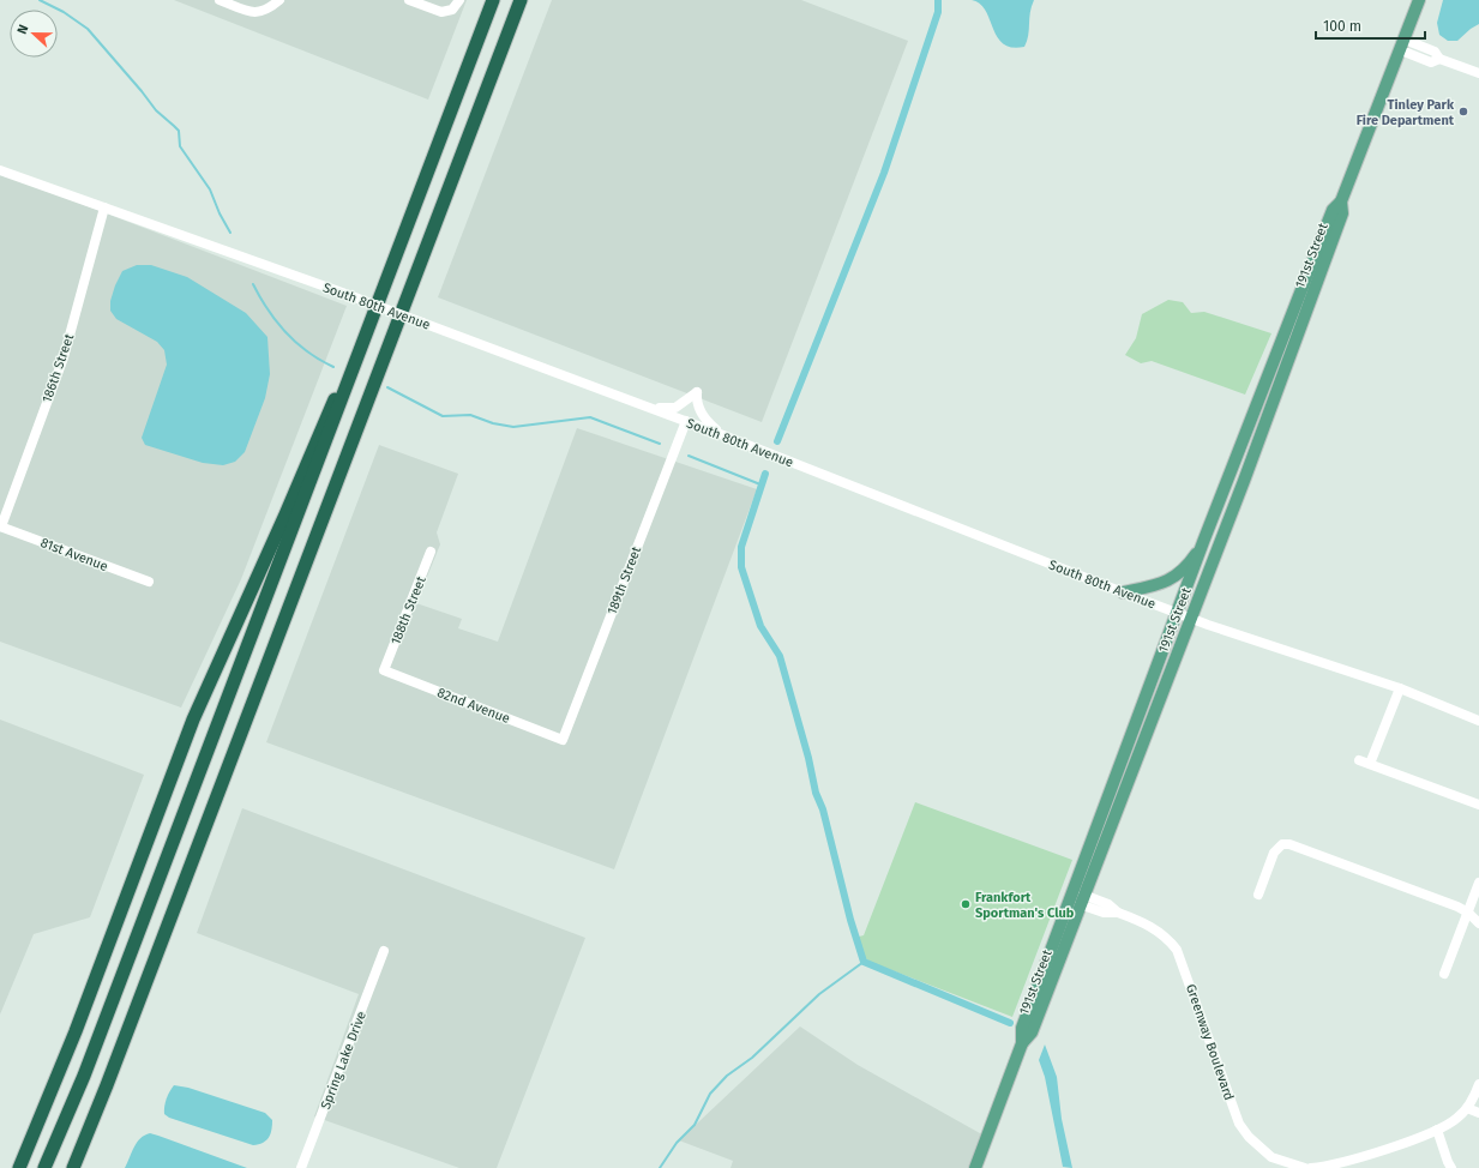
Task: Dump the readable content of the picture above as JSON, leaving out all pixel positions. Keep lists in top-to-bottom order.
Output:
{
  "streets": {
    "main road": ["191st Street"],
    "street": [
      "South 80th Avenue",
      "186th Street",
      "81st Avenue",
      "189th Street",
      "188th Street",
      "82nd Avenue",
      "Greenway Boulevard",
      "Spring Lake Drive"
    ]
  },
  "crossings": [
    ["191st Street", "South 80th Avenue"],
    ["191st Street", "Greenway Boulevard"],
    ["South 80th Avenue", "186th Street"],
    ["South 80th Avenue", "189th Street"],
    ["186th Street", "81st Avenue"],
    ["189th Street", "82nd Avenue"],
    ["188th Street", "82nd Avenue"]
  ],
  "places": ["Tinley Park Fire Department", "Frankfort Sportman's Club"],
  "scale_bar": "100 m",
  "north": "left"
}
